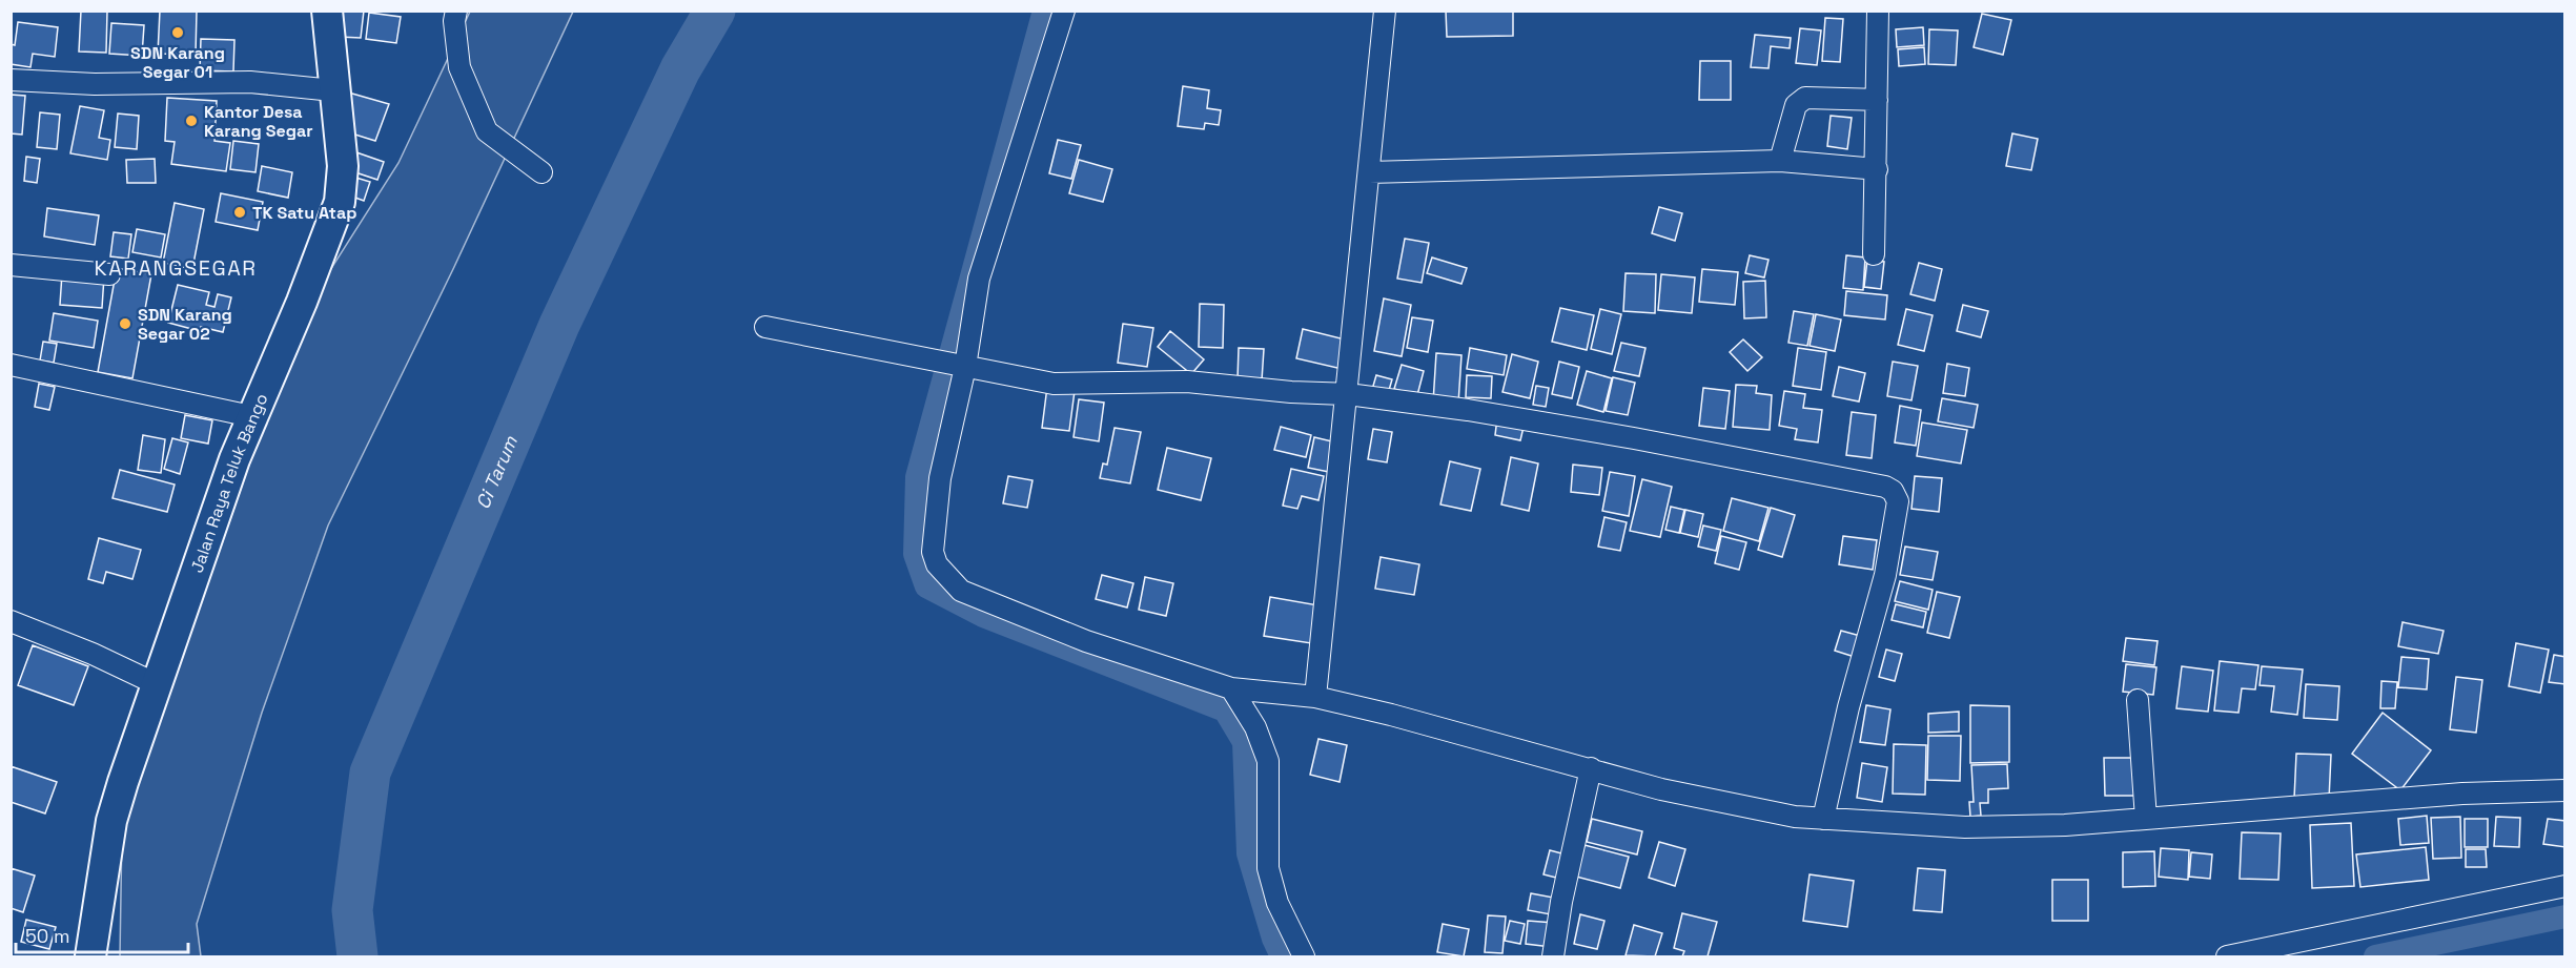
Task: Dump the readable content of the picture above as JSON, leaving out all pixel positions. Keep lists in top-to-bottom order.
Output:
{
  "streets": {
    "main road": ["Jalan Raya Teluk Bango"]
  },
  "districts": ["KARANGSEGAR"],
  "water": ["Ci Tarum"],
  "places": [
    "SDN Karang Segar 01",
    "Kantor Desa Karang Segar",
    "TK Satu Atap",
    "SDN Karang Segar 02"
  ],
  "scale_bar": "50 m"
}
